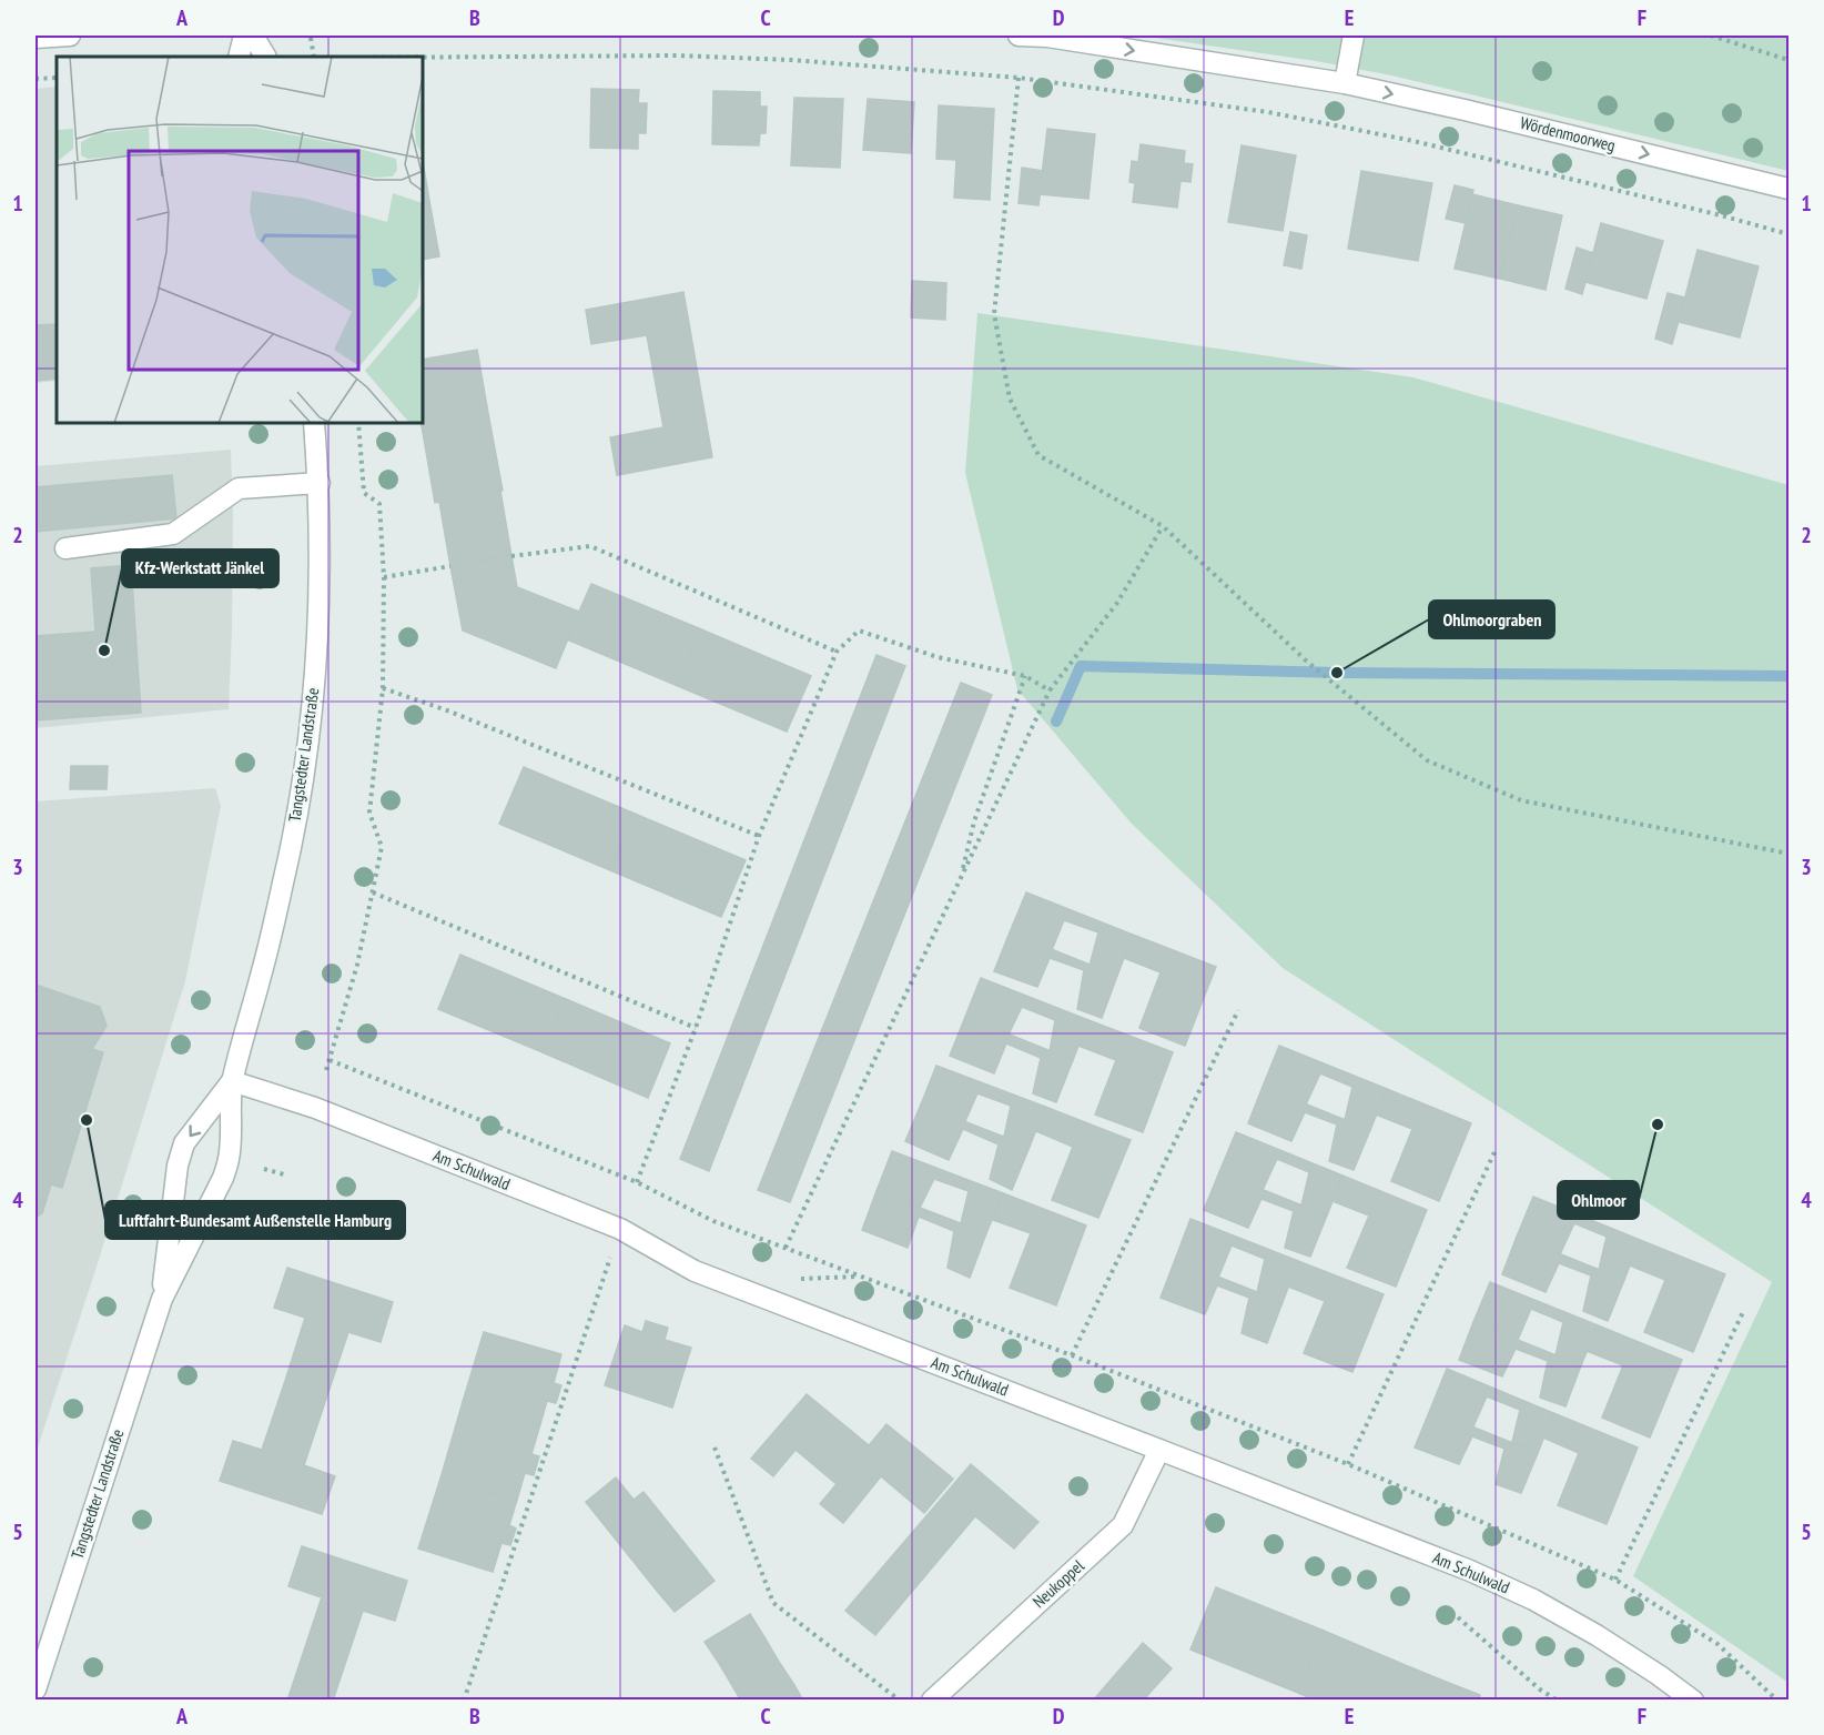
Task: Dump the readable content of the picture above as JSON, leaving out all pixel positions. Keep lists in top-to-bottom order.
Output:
{
  "streets": {
    "street": [
      "Wördenmoorweg",
      "Tangstedter Landstraße",
      "Am Schulwald",
      "Neukoppel"
    ]
  },
  "crossings": [
    ["Tangstedter Landstraße", "Am Schulwald"],
    ["Am Schulwald", "Neukoppel"]
  ],
  "one_way": ["Wördenmoorweg"],
  "places": [
    "Kfz-Werkstatt Jänkel",
    "Ohlmoorgraben",
    "Luftfahrt-Bundesamt Außenstelle Hamburg",
    "Ohlmoor"
  ],
  "grid": {
    "columns": [
      "A",
      "B",
      "C",
      "D",
      "E",
      "F"
    ],
    "rows": [
      "1",
      "2",
      "3",
      "4",
      "5"
    ]
  }
}
